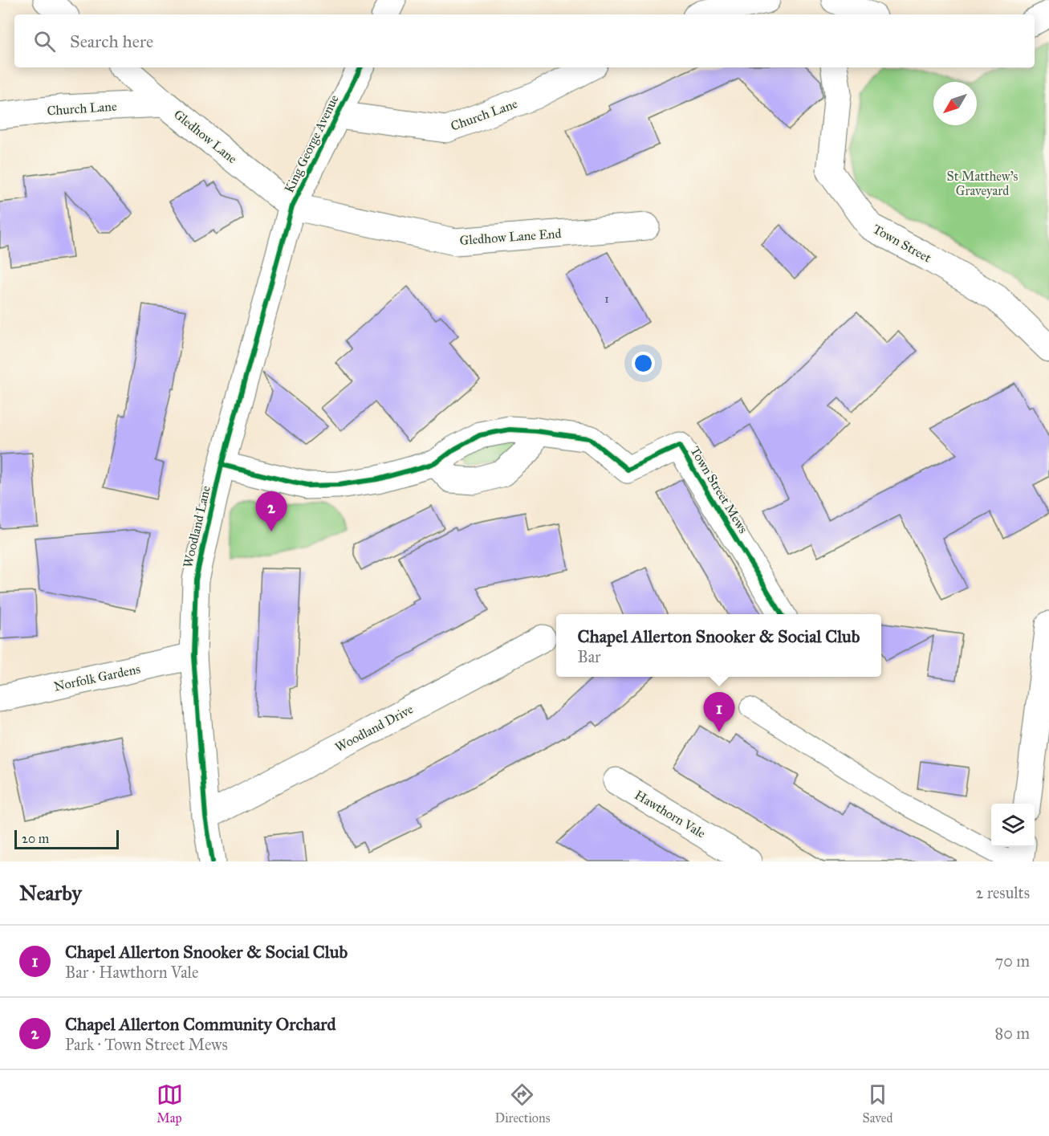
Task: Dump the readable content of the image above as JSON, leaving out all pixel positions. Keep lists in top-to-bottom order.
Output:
{
  "streets": {
    "street": [
      "Church Lane",
      "Gledhow Lane",
      "King George Avenue",
      "Gledhow Lane End",
      "Town Street",
      "Town Street Mews",
      "Woodland Lane",
      "Norfolk Gardens",
      "Woodland Drive",
      "Hawthorn Vale"
    ]
  },
  "crossings": [
    ["Church Lane", "Gledhow Lane"],
    ["Church Lane", "King George Avenue"],
    ["Gledhow Lane", "King George Avenue"],
    ["Gledhow Lane", "Gledhow Lane End"],
    ["Gledhow Lane", "Woodland Lane"],
    ["King George Avenue", "Gledhow Lane End"],
    ["King George Avenue", "Woodland Lane"],
    ["Gledhow Lane End", "Woodland Lane"],
    ["Town Street Mews", "Woodland Lane"],
    ["Woodland Lane", "Norfolk Gardens"],
    ["Woodland Lane", "Woodland Drive"]
  ],
  "parks": ["St Matthew's Graveyard"],
  "house_numbers": ["1"],
  "scale_bar": "20 m",
  "north": "bottom left",
  "page": {
    "search": "Search here",
    "pins": ["2", "1"],
    "popup": ["Chapel Allerton Snooker & Social Club", "Bar"],
    "scale": "20 m",
    "heading": ["Nearby", "2 results"],
    "list": [
      {
        "mark": "1",
        "name": "Chapel Allerton Snooker & Social Club",
        "note": "Bar · Hawthorn Vale",
        "value": "70 m"
      },
      {
        "mark": "2",
        "name": "Chapel Allerton Community Orchard",
        "note": "Park · Town Street Mews",
        "value": "80 m"
      }
    ],
    "nav": ["Map", "Directions", "Saved"]
  }
}
